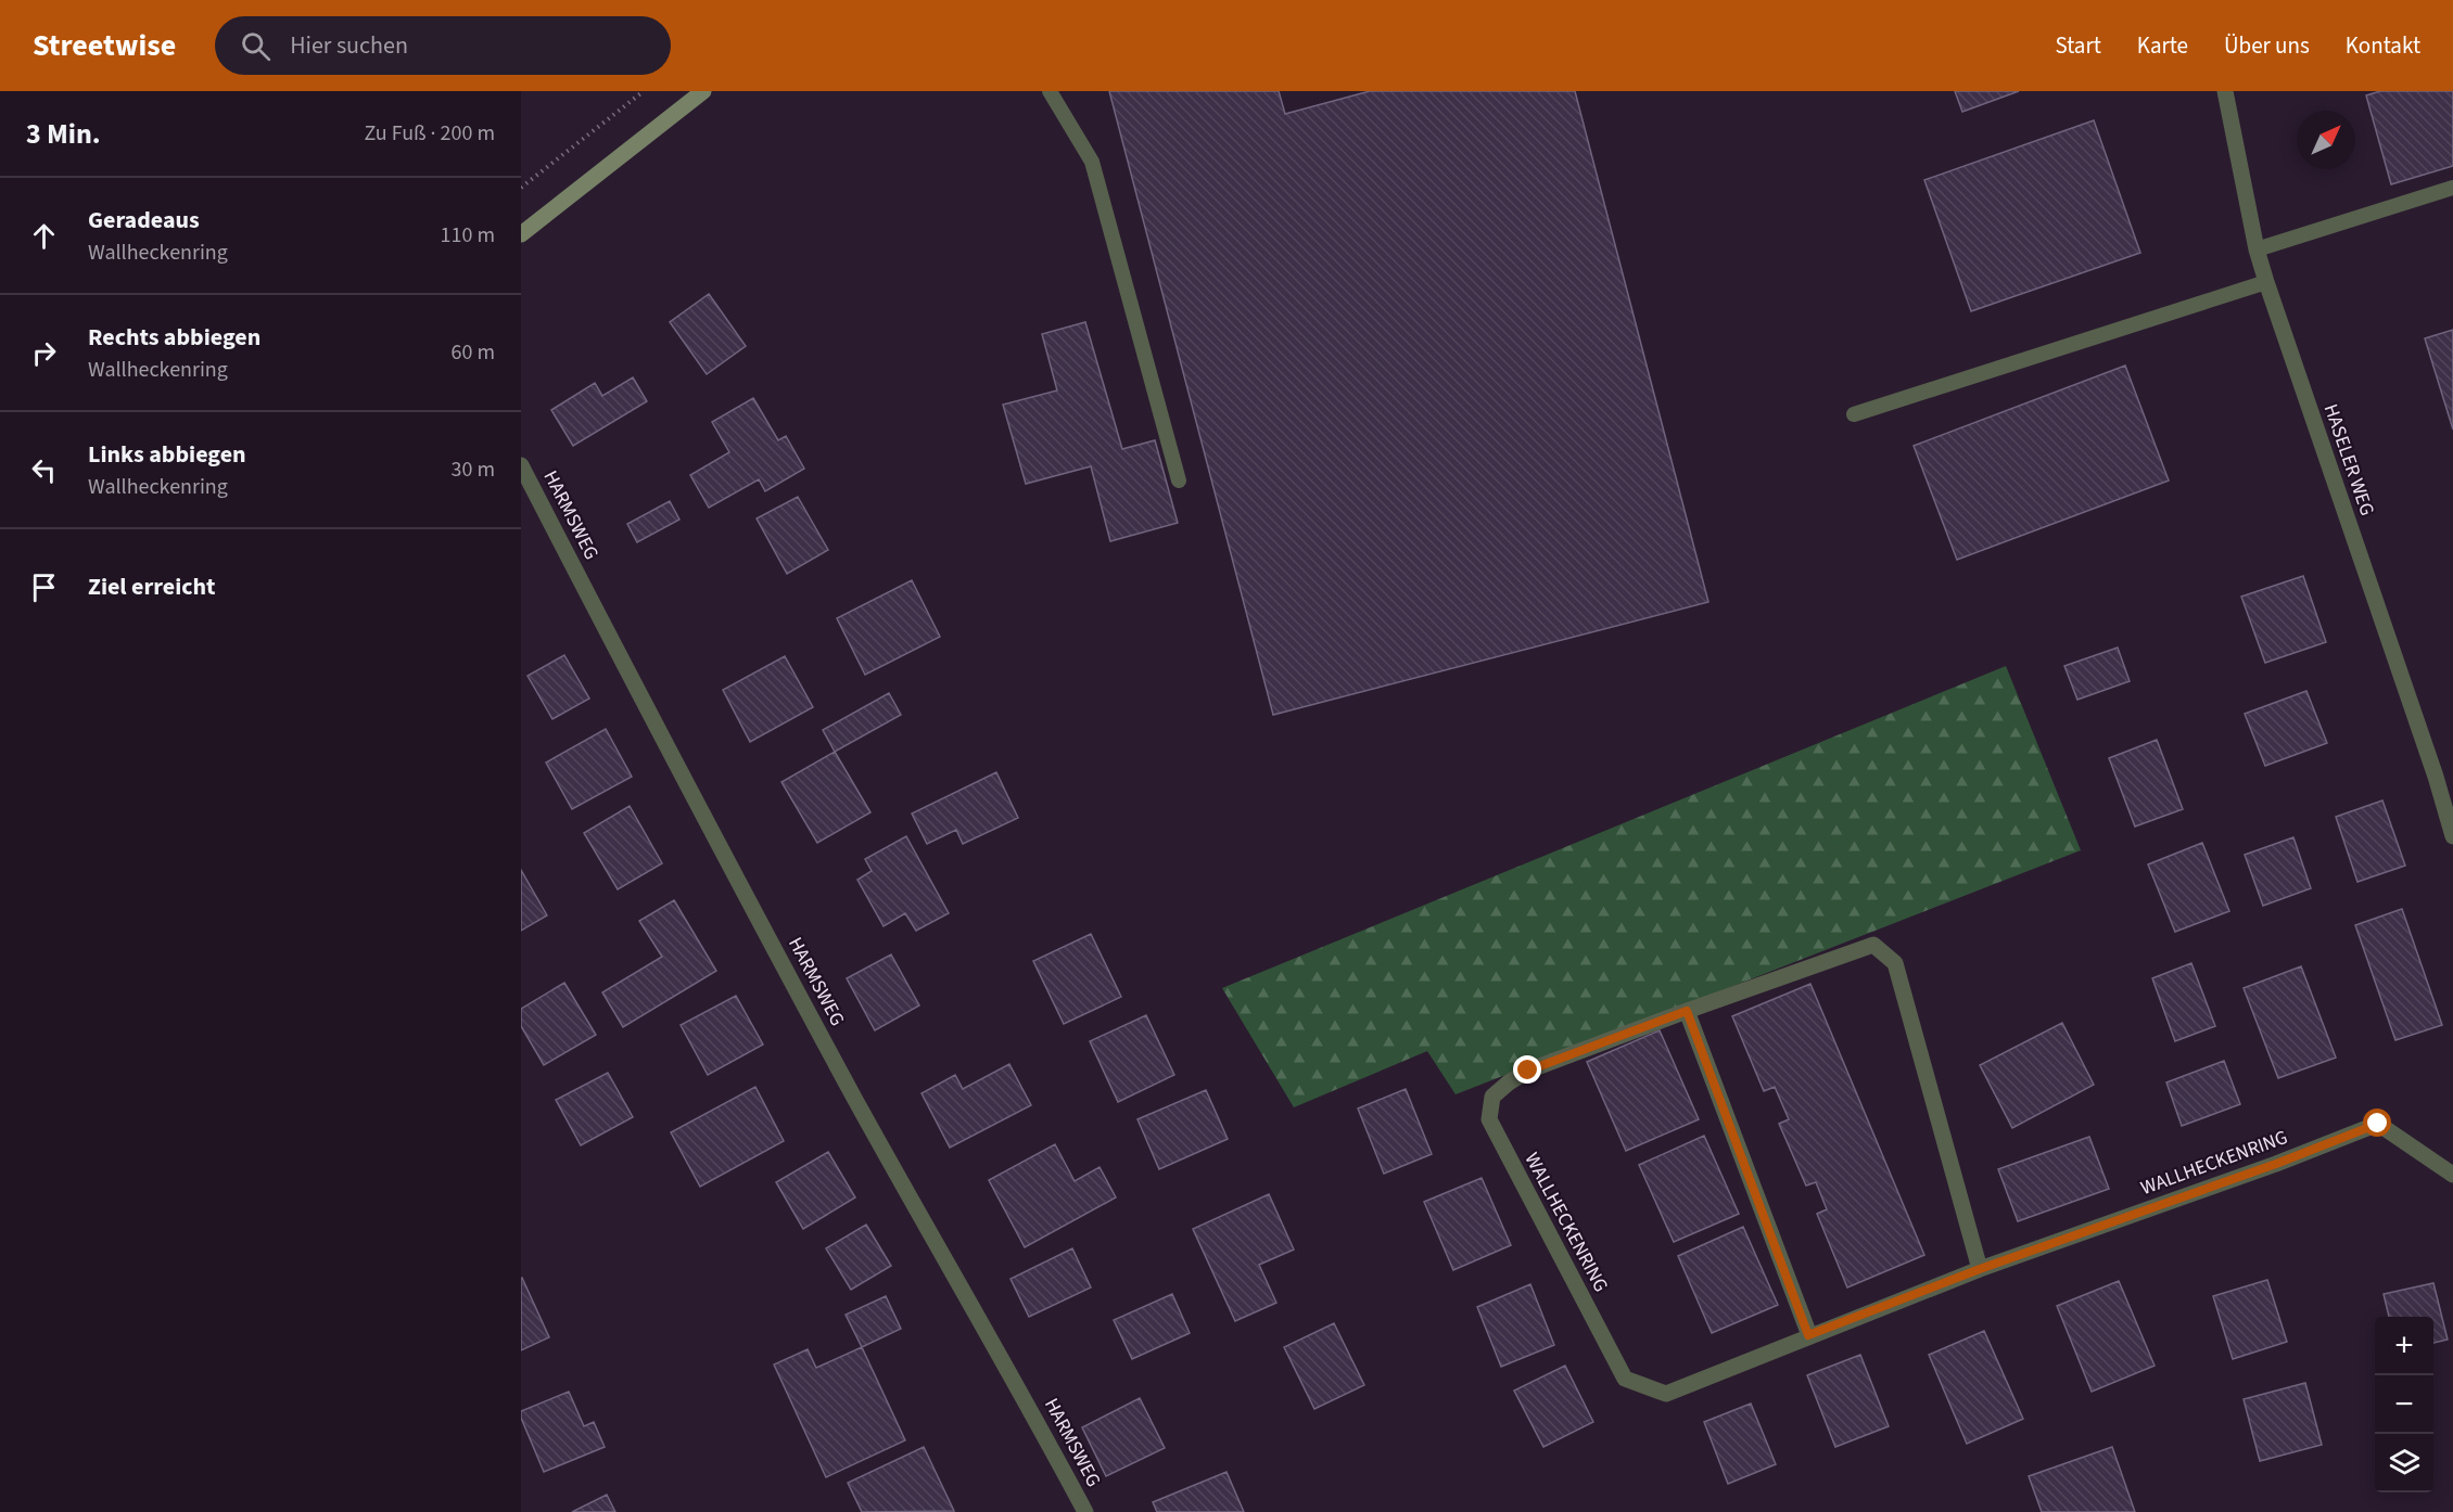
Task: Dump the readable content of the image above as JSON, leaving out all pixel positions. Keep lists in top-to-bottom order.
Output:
{
  "streets": {
    "street": ["HASELER WEG", "HARMSWEG", "WALLHECKENRING"]
  },
  "north": "top right",
  "page": {
    "header": "Streetwise",
    "search": "Hier suchen",
    "nav": [
      "Start",
      "Karte",
      "Über uns",
      "Kontakt"
    ],
    "heading": ["3 Min.", "Zu Fuß · 200 m"],
    "list": [
      ["Geradeaus", "Wallheckenring", "110 m"],
      ["Rechts abbiegen", "Wallheckenring", "60 m"],
      ["Links abbiegen", "Wallheckenring", "30 m"],
      "Ziel erreicht"
    ],
    "map_buttons": ["+", "−"]
  }
}
